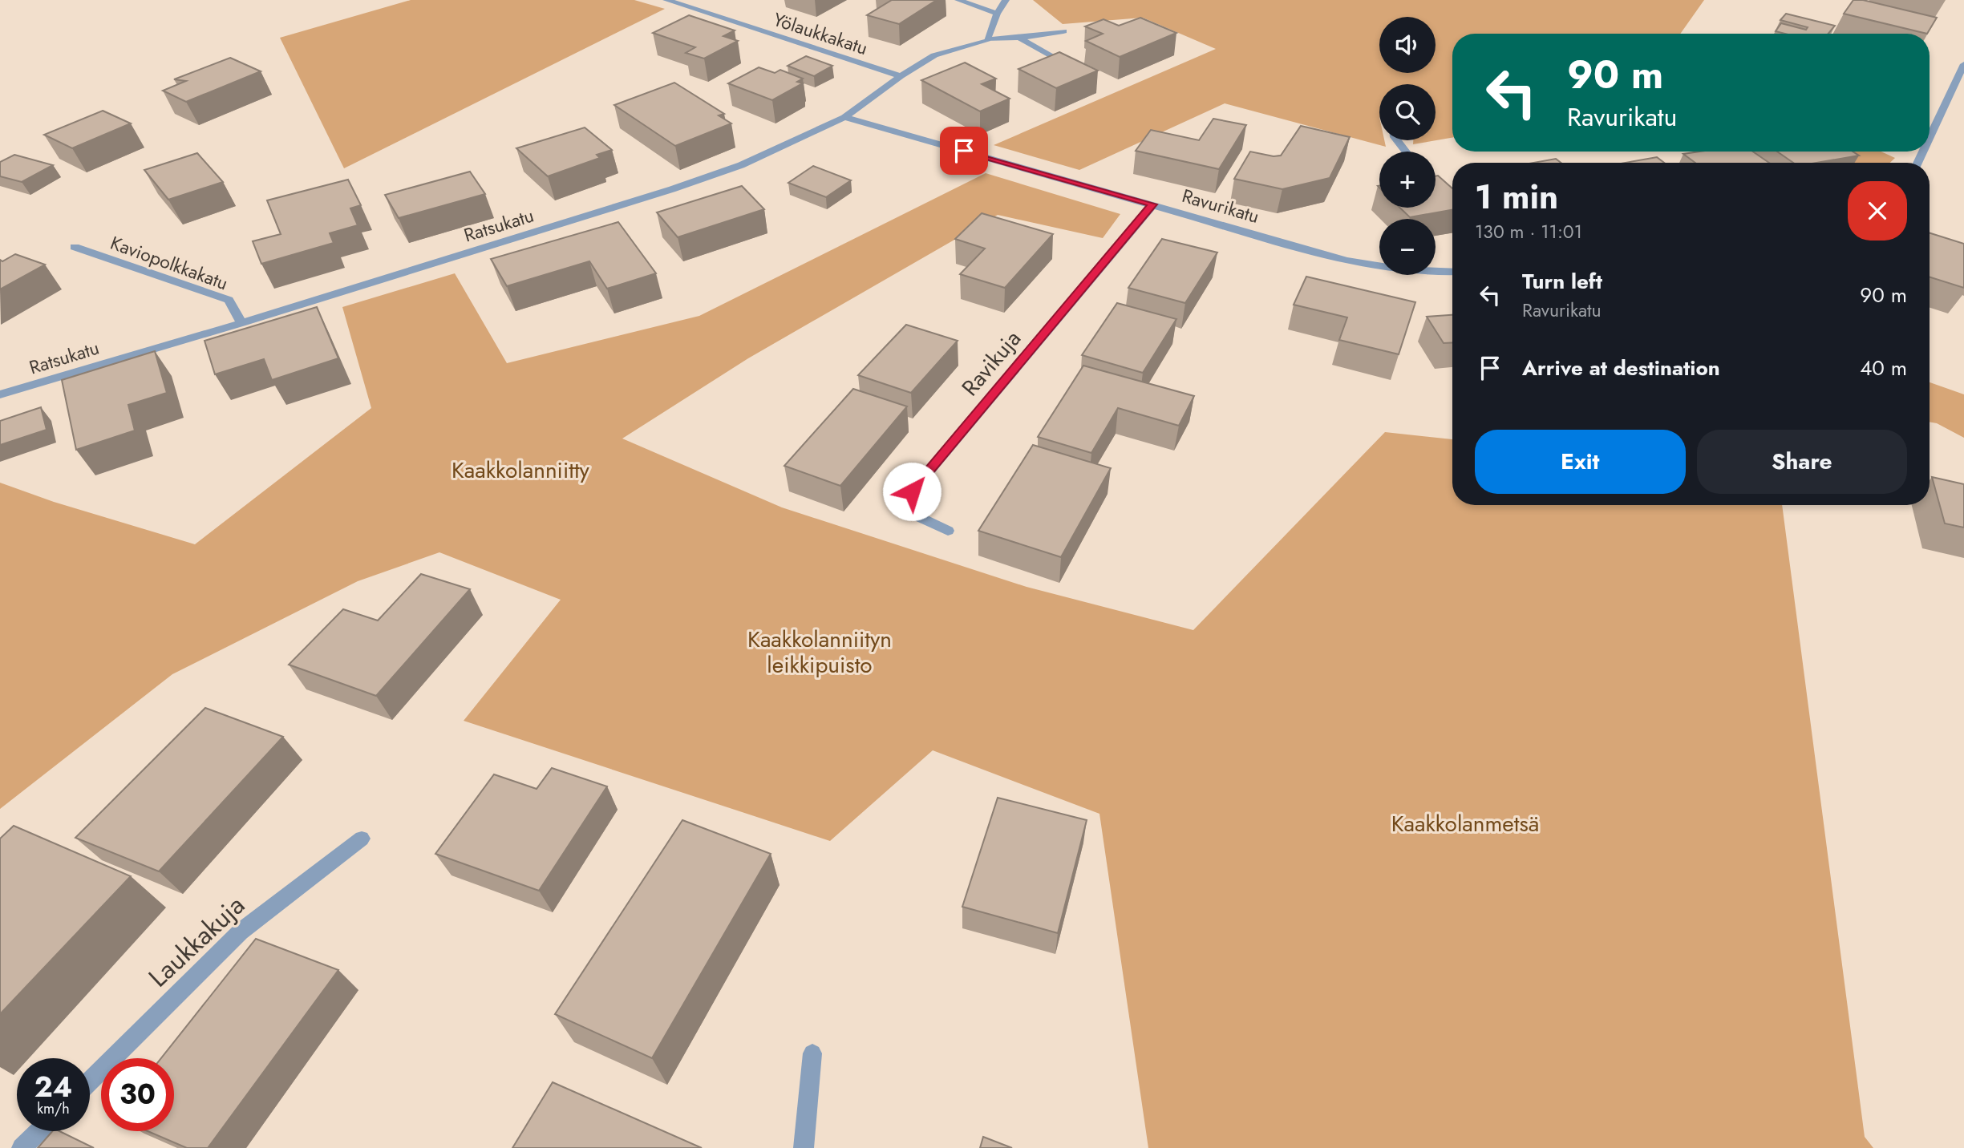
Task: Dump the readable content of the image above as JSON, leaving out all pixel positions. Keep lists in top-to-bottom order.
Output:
{
  "streets": {
    "street": [
      "Yölaukkakatu",
      "Ravurikatu",
      "Ratsukatu",
      "Kaviopolkkakatu",
      "Ravikuja",
      "Laukkakuja"
    ]
  },
  "crossings": [
    ["Yölaukkakatu", "Ratsukatu"],
    ["Ravurikatu", "Ratsukatu"],
    ["Ravurikatu", "Ravikuja"],
    ["Ratsukatu", "Kaviopolkkakatu"]
  ],
  "parks": ["Kaakkolanniitty", "Kaakkolanniityn leikkipuisto", "Kaakkolanmetsä"],
  "page": {
    "map_buttons": ["+", "−"],
    "turn": ["90 m", "Ravurikatu"],
    "heading": ["1 min", "130 m · 11:01"],
    "list": [
      {
        "name": "Turn left",
        "note": "Ravurikatu",
        "value": "90 m"
      },
      {
        "name": "Arrive at destination",
        "value": "40 m"
      }
    ],
    "buttons": ["Exit", "Share"],
    "speed": "24 km/h",
    "limit": "30"
  }
}
